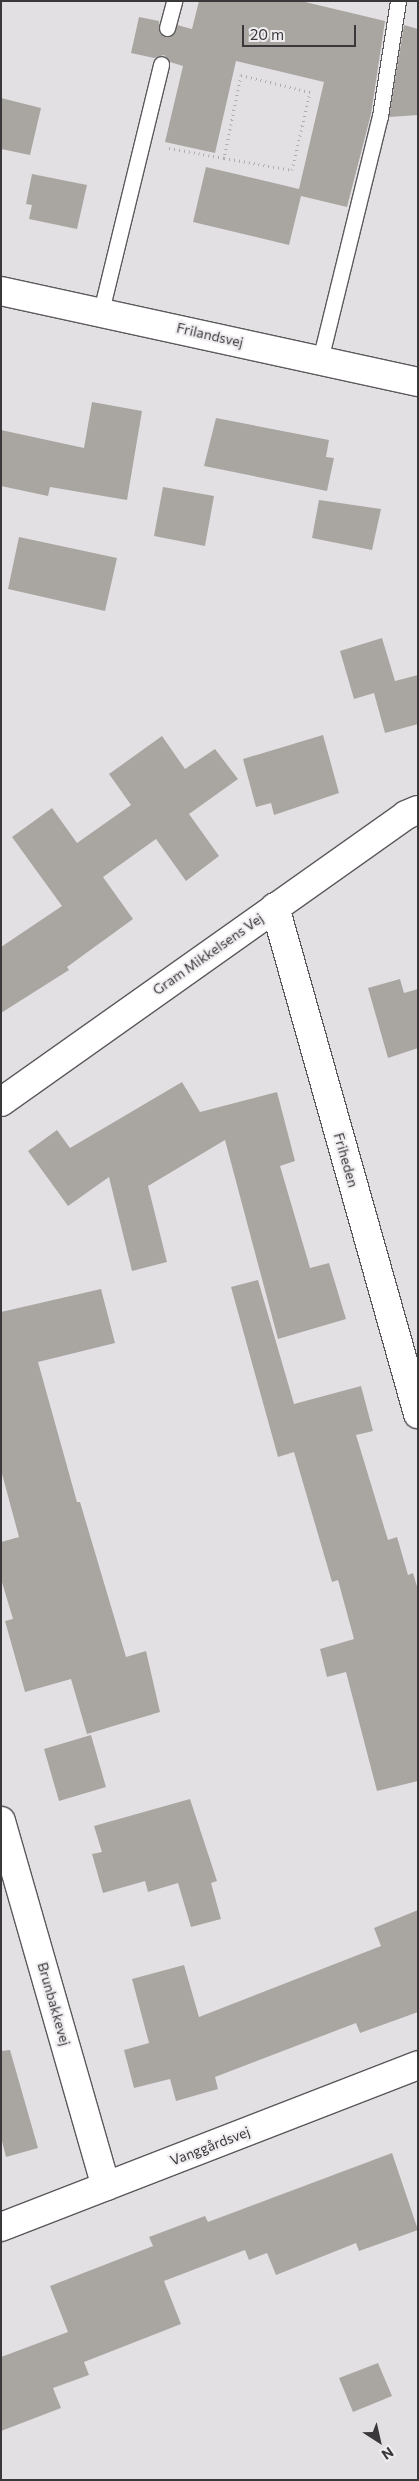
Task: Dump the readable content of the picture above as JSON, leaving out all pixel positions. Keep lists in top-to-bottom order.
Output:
{
  "streets": {
    "street": [
      "Frilandsvej",
      "Gram Mikkelsens Vej",
      "Friheden",
      "Brunbakkevej",
      "Vanggårdsvej"
    ]
  },
  "crossings": [
    ["Gram Mikkelsens Vej", "Friheden"],
    ["Brunbakkevej", "Vanggårdsvej"]
  ],
  "scale_bar": "20 m",
  "north": "bottom right"
}
